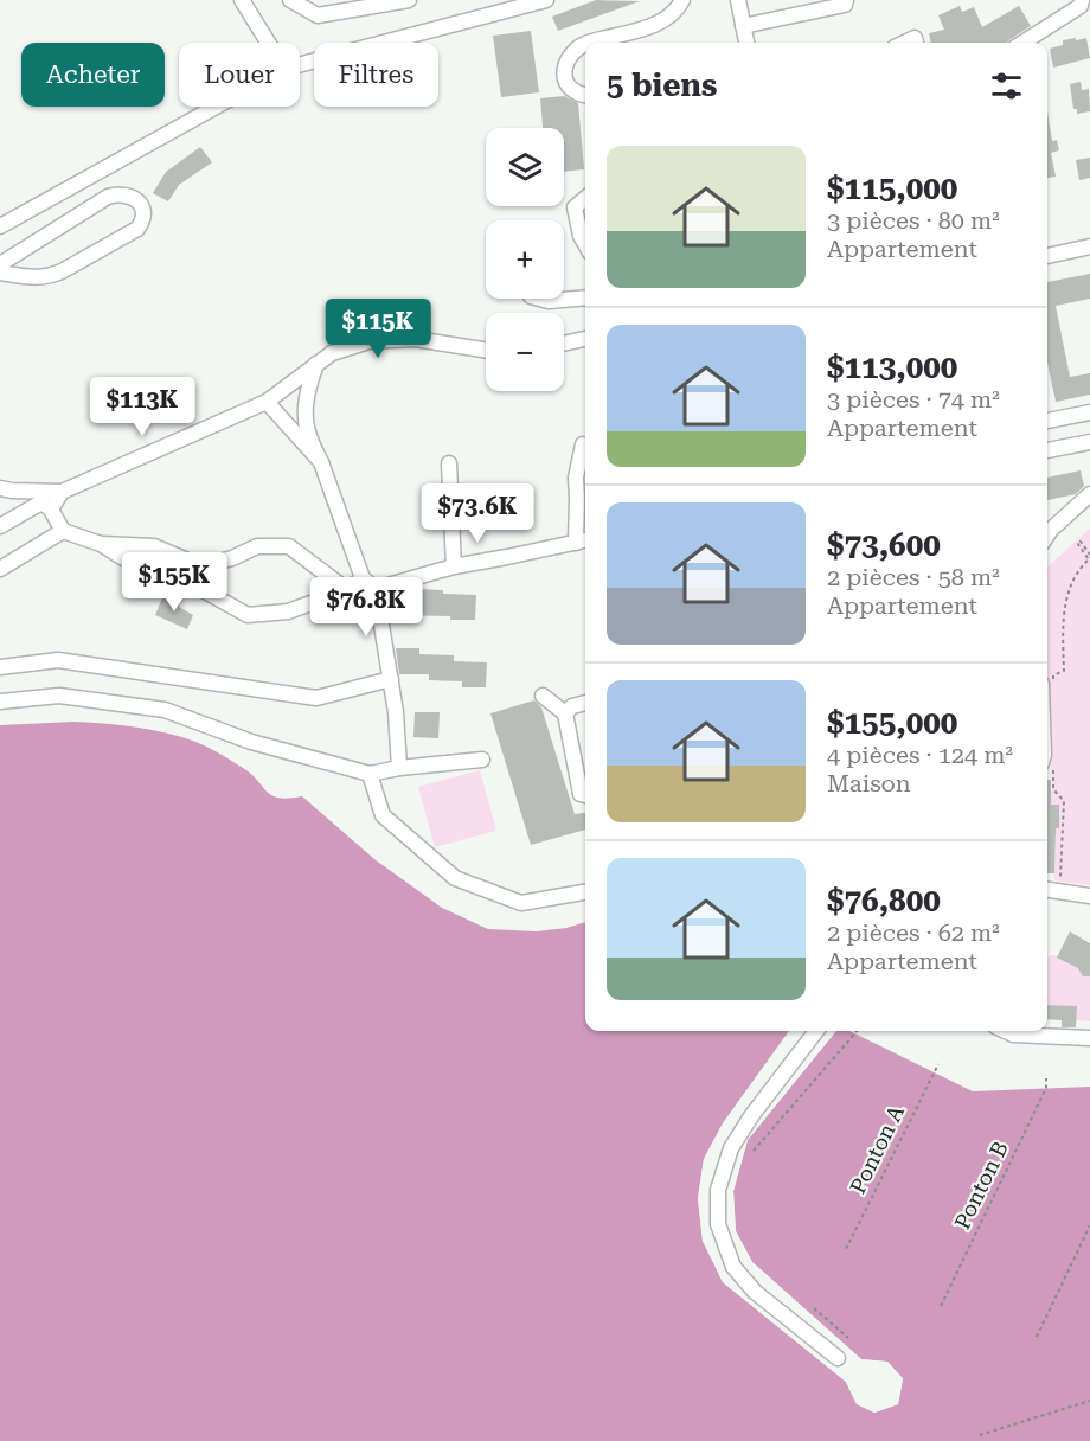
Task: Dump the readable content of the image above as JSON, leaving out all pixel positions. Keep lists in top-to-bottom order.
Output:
{
  "streets": {
    "path": ["Ponton A", "Ponton B"]
  },
  "page": {
    "chip": ["Acheter", "Louer", "Filtres"],
    "heading": "5 biens",
    "map_buttons": ["+", "−"],
    "list": [
      {
        "name": "$115,000",
        "note": "3 pièces · 80 m² · Appartement"
      },
      {
        "name": "$113,000",
        "note": "3 pièces · 74 m² · Appartement"
      },
      {
        "name": "$73,600",
        "note": "2 pièces · 58 m² · Appartement"
      },
      {
        "name": "$155,000",
        "note": "4 pièces · 124 m² · Maison"
      },
      {
        "name": "$76,800",
        "note": "2 pièces · 62 m² · Appartement"
      }
    ],
    "price": [
      "$115K",
      "$113K",
      "$73.6K",
      "$155K",
      "$76.8K"
    ]
  }
}
